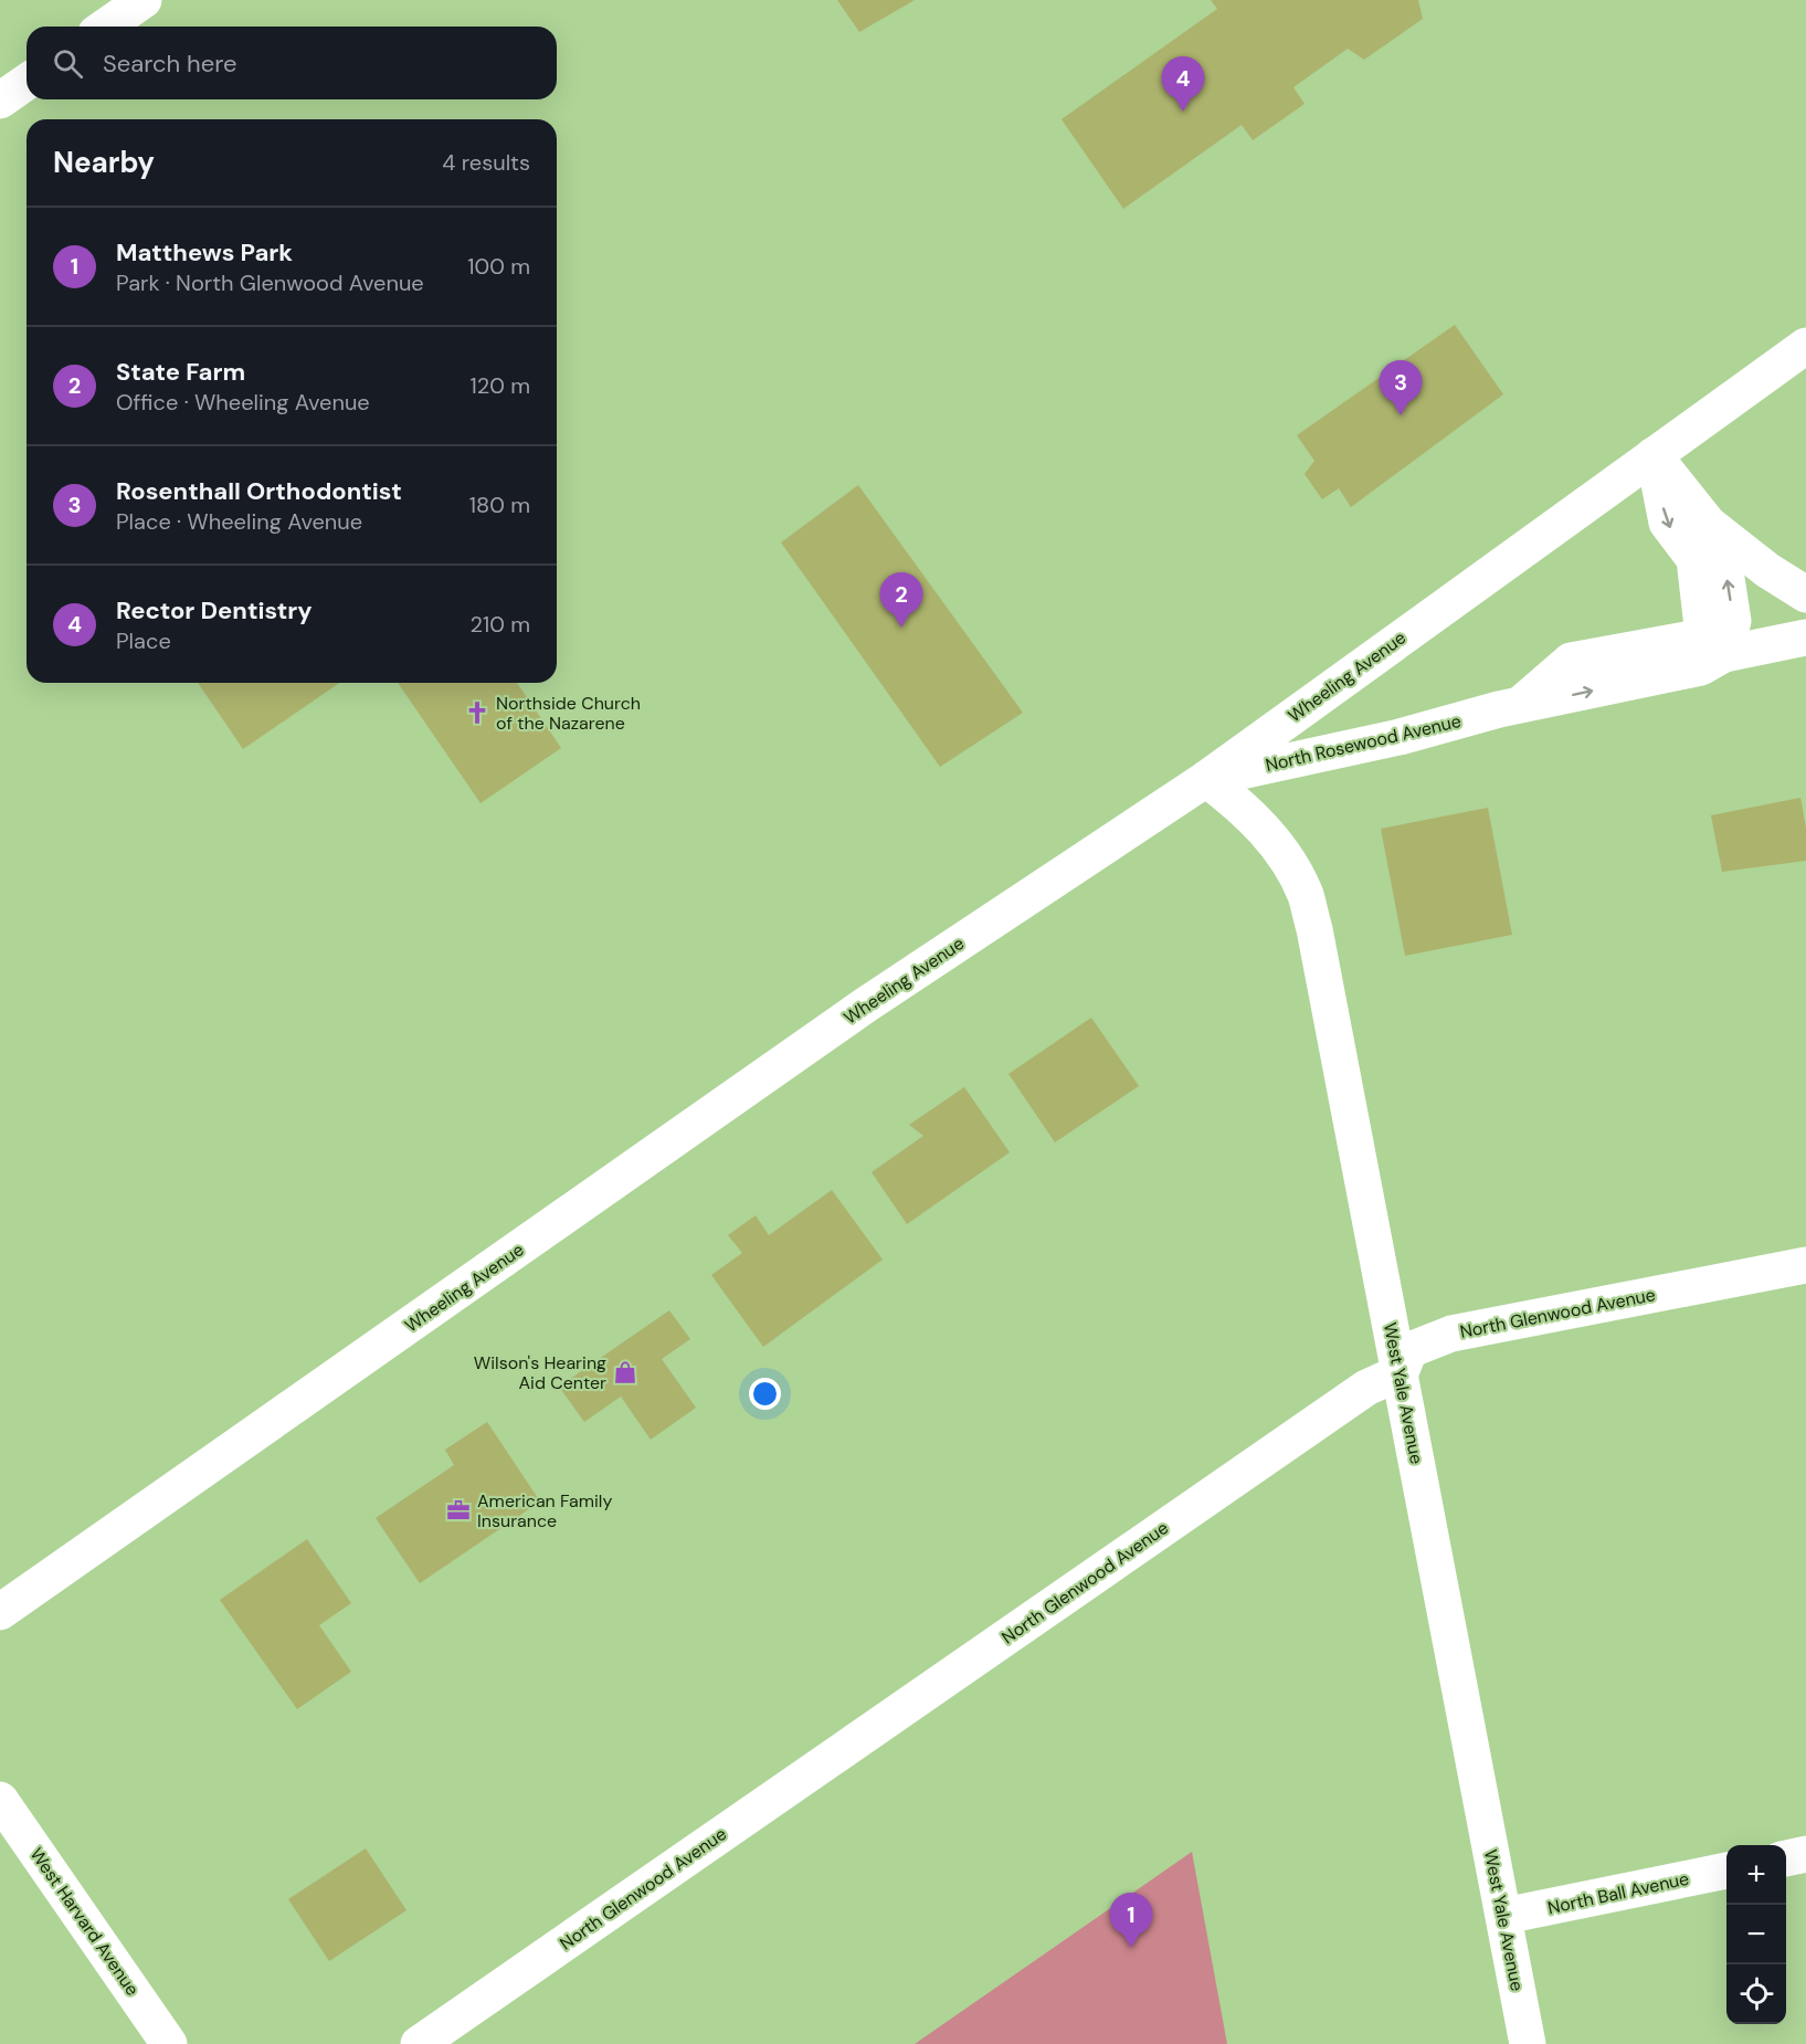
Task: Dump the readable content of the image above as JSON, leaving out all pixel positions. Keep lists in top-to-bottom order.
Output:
{
  "streets": {
    "street": [
      "Wheeling Avenue",
      "North Rosewood Avenue",
      "North Glenwood Avenue",
      "West Yale Avenue",
      "North Ball Avenue",
      "West Harvard Avenue"
    ]
  },
  "crossings": [
    ["Wheeling Avenue", "North Rosewood Avenue"],
    ["Wheeling Avenue", "West Yale Avenue"],
    ["North Rosewood Avenue", "West Yale Avenue"],
    ["North Glenwood Avenue", "West Yale Avenue"],
    ["West Yale Avenue", "North Ball Avenue"]
  ],
  "places": {
    "church": ["Northside Church of the Nazarene"],
    "shop": ["Wilson's Hearing Aid Center"],
    "office": ["American Family Insurance"]
  },
  "page": {
    "search": "Search here",
    "pins": [
      "4",
      "3",
      "2",
      "1"
    ],
    "heading": ["Nearby", "4 results"],
    "list": [
      {
        "mark": "1",
        "name": "Matthews Park",
        "note": "Park · North Glenwood Avenue",
        "value": "100 m"
      },
      {
        "mark": "2",
        "name": "State Farm",
        "note": "Office · Wheeling Avenue",
        "value": "120 m"
      },
      {
        "mark": "3",
        "name": "Rosenthall Orthodontist",
        "note": "Place · Wheeling Avenue",
        "value": "180 m"
      },
      {
        "mark": "4",
        "name": "Rector Dentistry",
        "note": "Place",
        "value": "210 m"
      }
    ],
    "map_buttons": ["+", "−"]
  }
}
